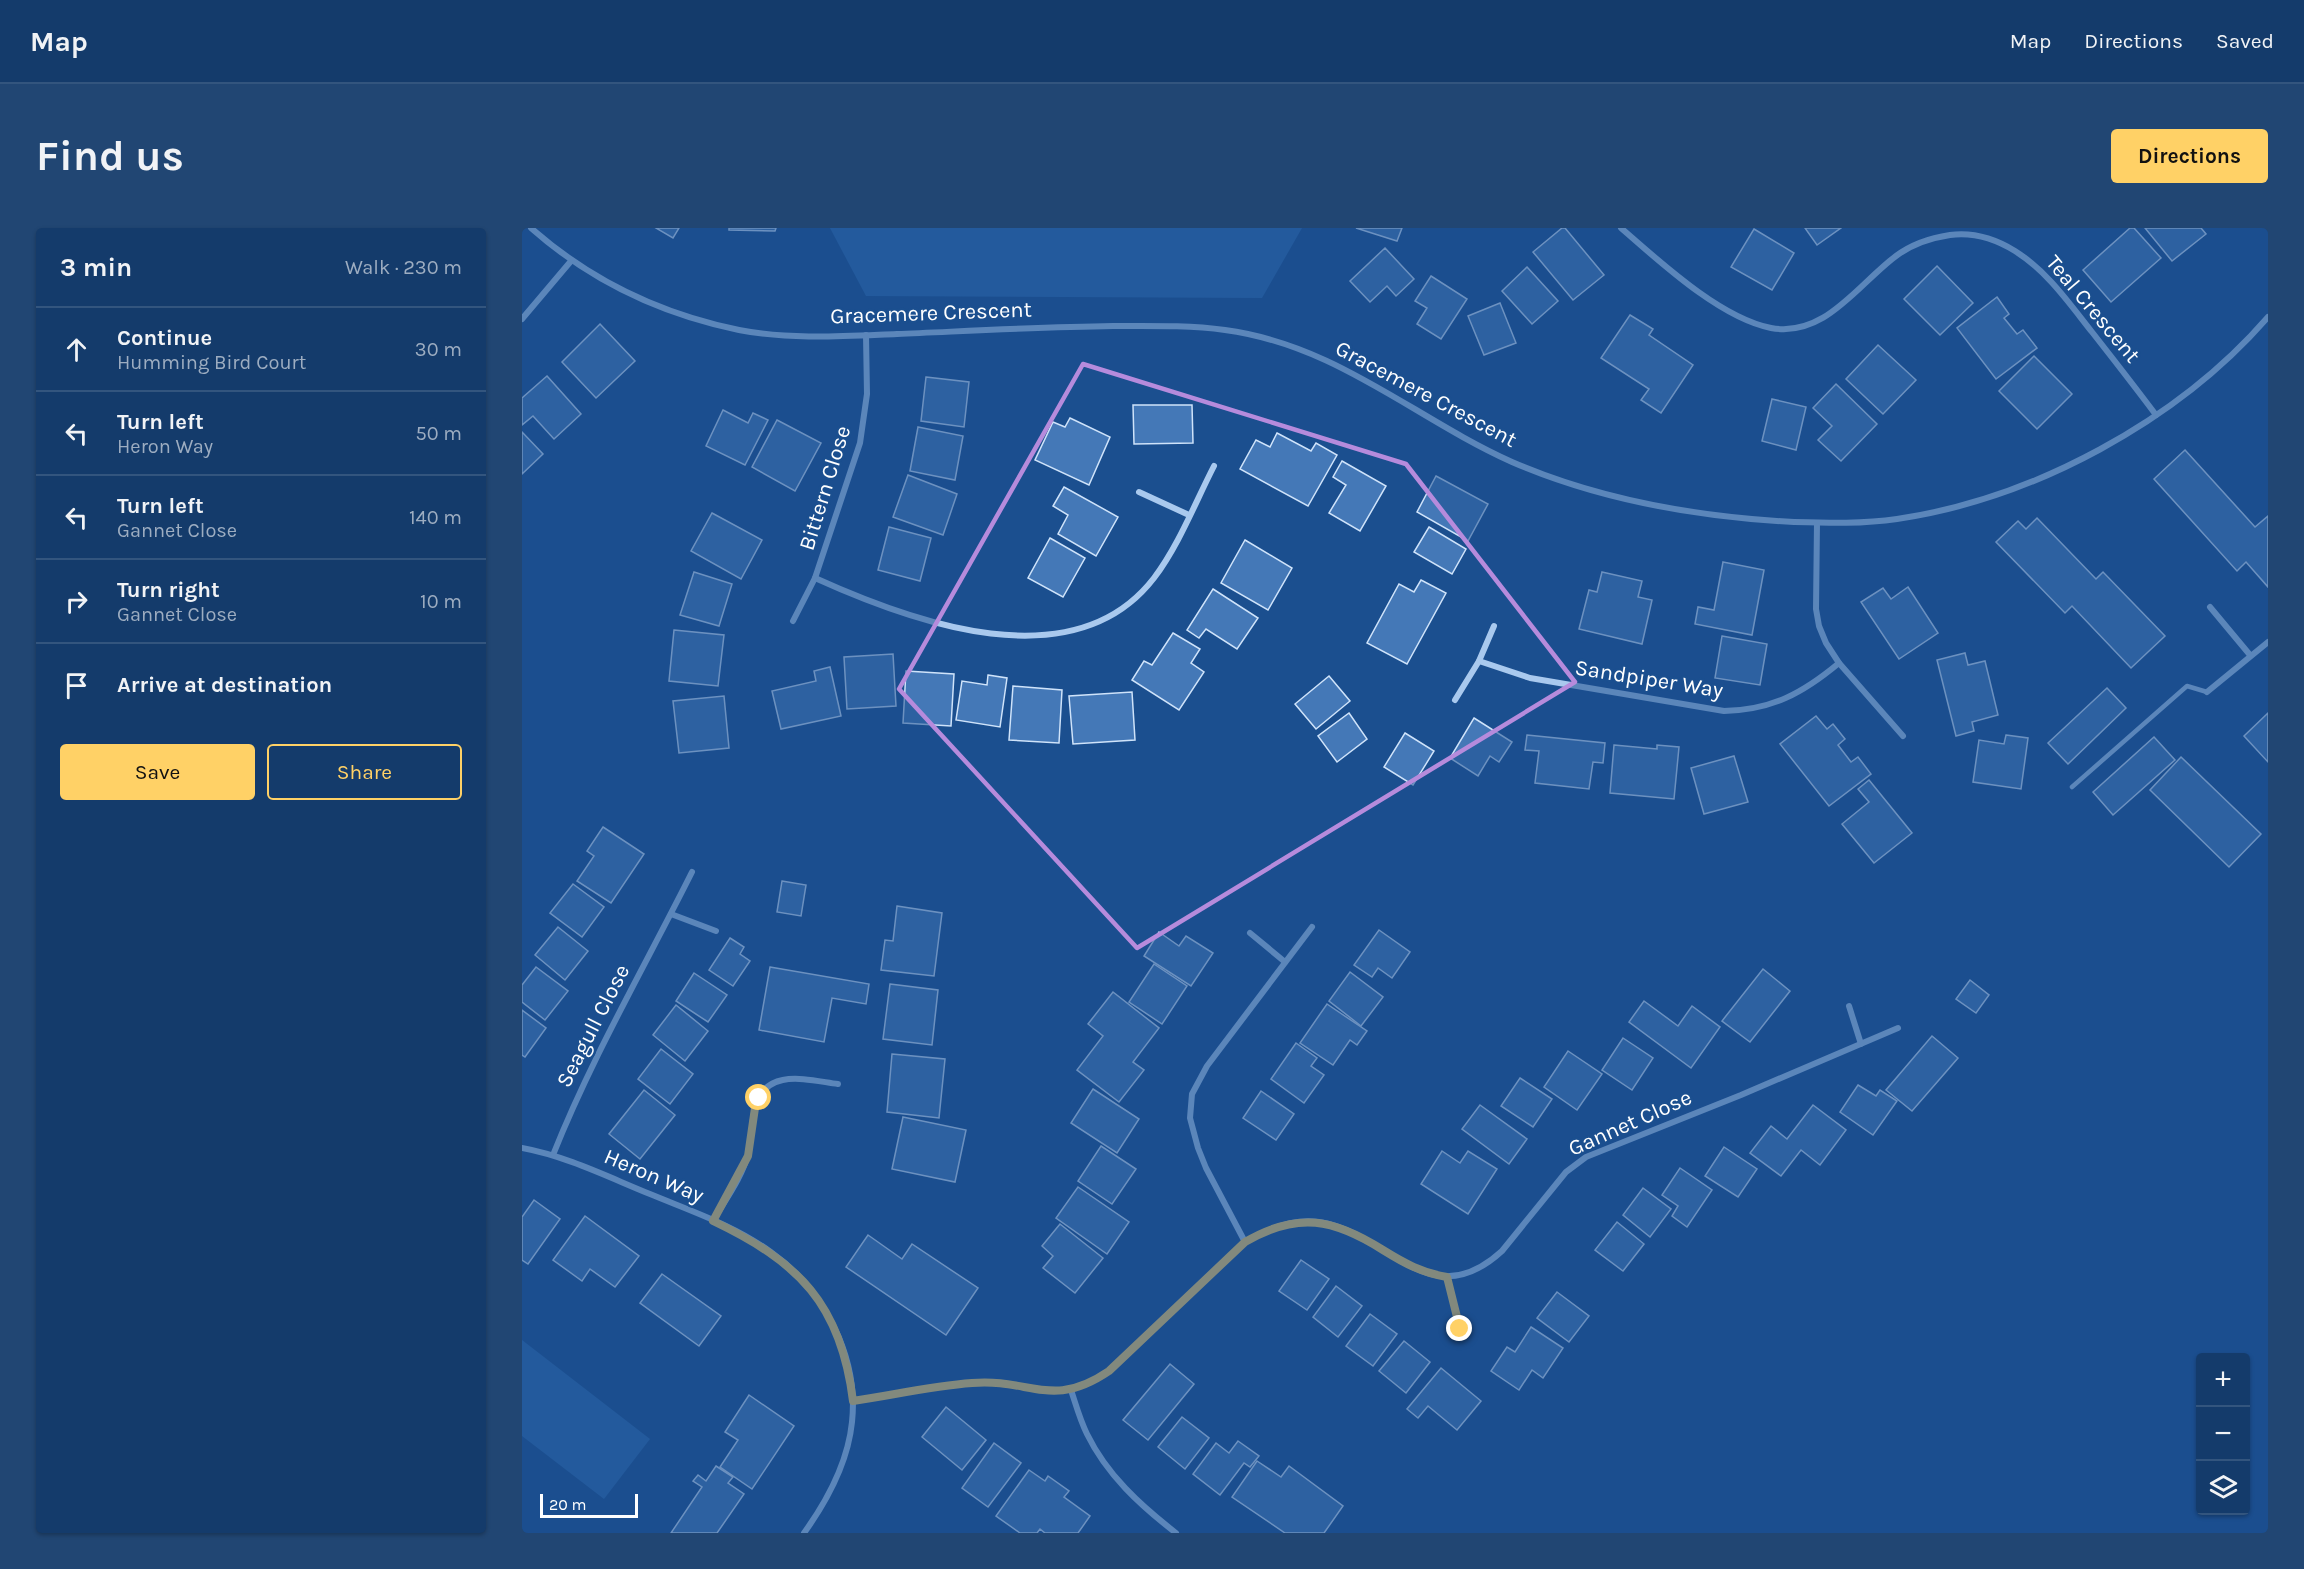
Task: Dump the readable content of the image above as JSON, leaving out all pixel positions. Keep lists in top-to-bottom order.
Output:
{
  "streets": {
    "street": [
      "Teal Crescent",
      "Gracemere Crescent",
      "Bittern Close",
      "Sandpiper Way",
      "Seagull Close",
      "Gannet Close",
      "Heron Way"
    ]
  },
  "crossings": [
    ["Teal Crescent", "Gracemere Crescent"],
    ["Gracemere Crescent", "Bittern Close"],
    ["Seagull Close", "Heron Way"]
  ],
  "scale_bar": "20 m",
  "page": {
    "header": "Map",
    "nav": ["Map", "Directions", "Saved"],
    "buttons": [
      "Directions",
      ["Save", "Share"]
    ],
    "title": "Find us",
    "heading": ["3 min", "Walk · 230 m"],
    "list": [
      ["Continue", "Humming Bird Court", "30 m"],
      ["Turn left", "Heron Way", "50 m"],
      ["Turn left", "Gannet Close", "140 m"],
      ["Turn right", "Gannet Close", "10 m"],
      "Arrive at destination"
    ],
    "map_buttons": ["+", "−"],
    "scale": "20 m"
  }
}
